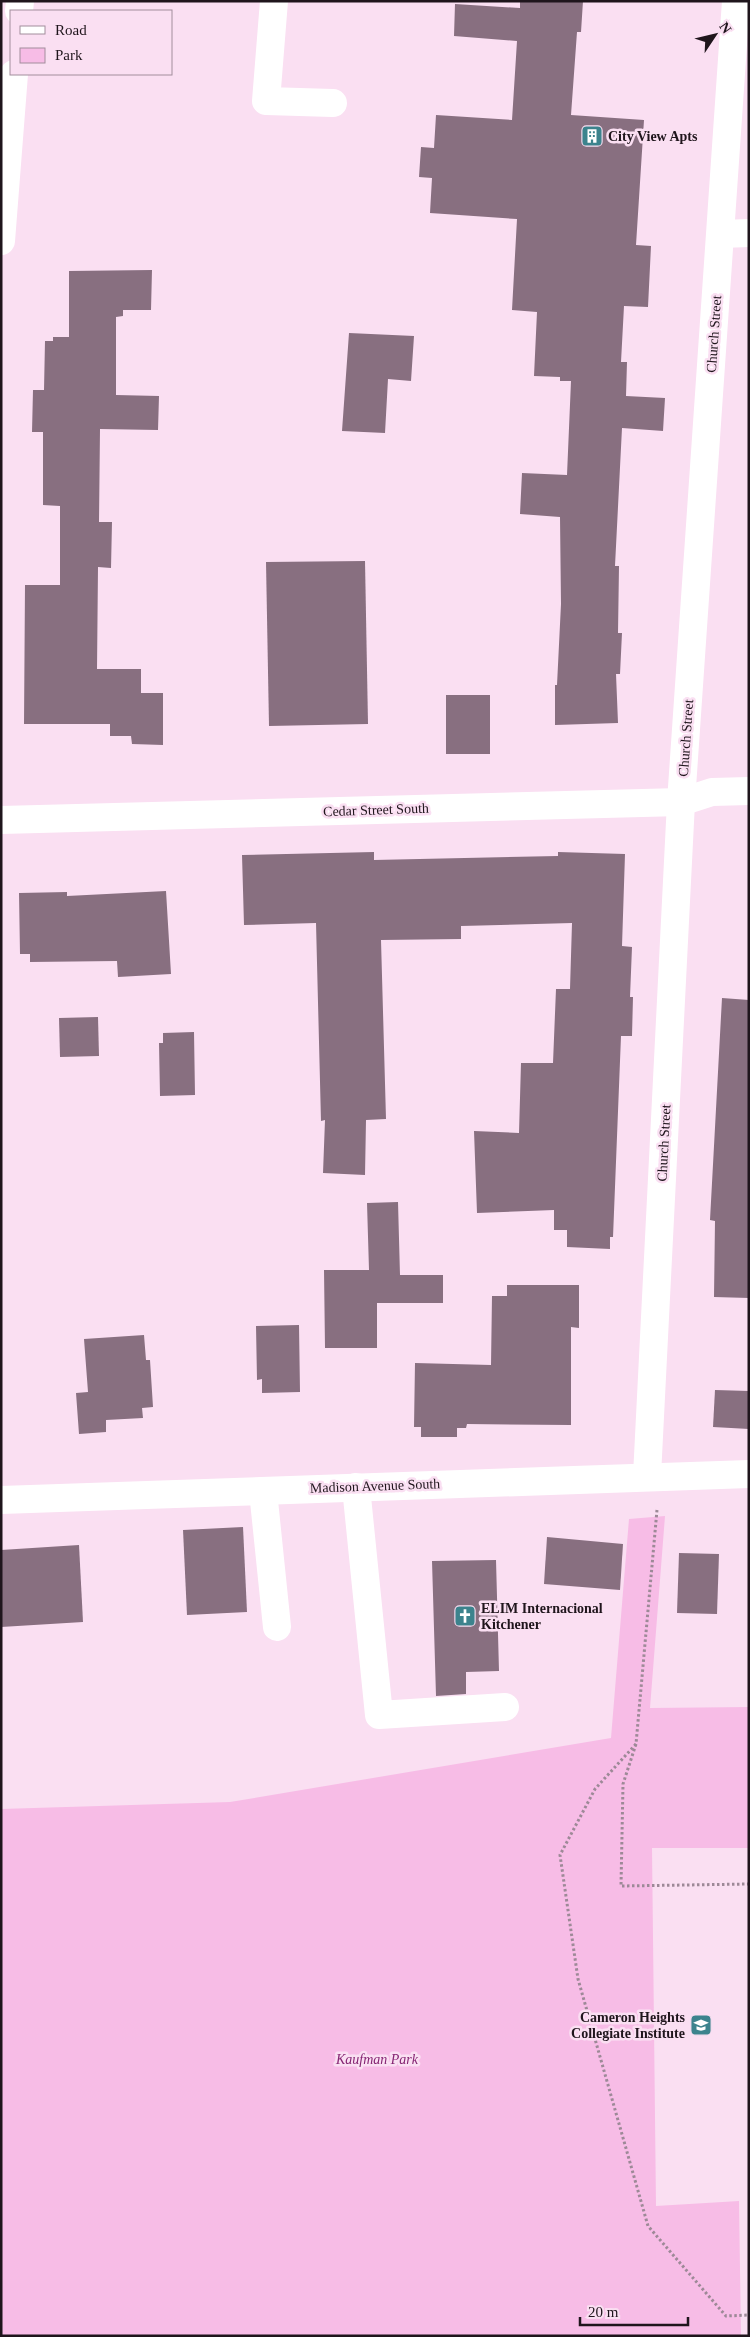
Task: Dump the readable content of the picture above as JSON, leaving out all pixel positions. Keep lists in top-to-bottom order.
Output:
{
  "streets": {
    "street": ["Church Street", "Cedar Street South", "Madison Avenue South"]
  },
  "crossings": [
    ["Church Street", "Cedar Street South"],
    ["Church Street", "Madison Avenue South"]
  ],
  "parks": ["Kaufman Park"],
  "places": {
    "building": ["City View Apts"],
    "church": ["ELIM Internacional Kitchener"],
    "school or university": ["Cameron Heights Collegiate Institute"]
  },
  "legend": ["Road", "Park"],
  "scale_bar": "20 m",
  "north": "top right"
}
